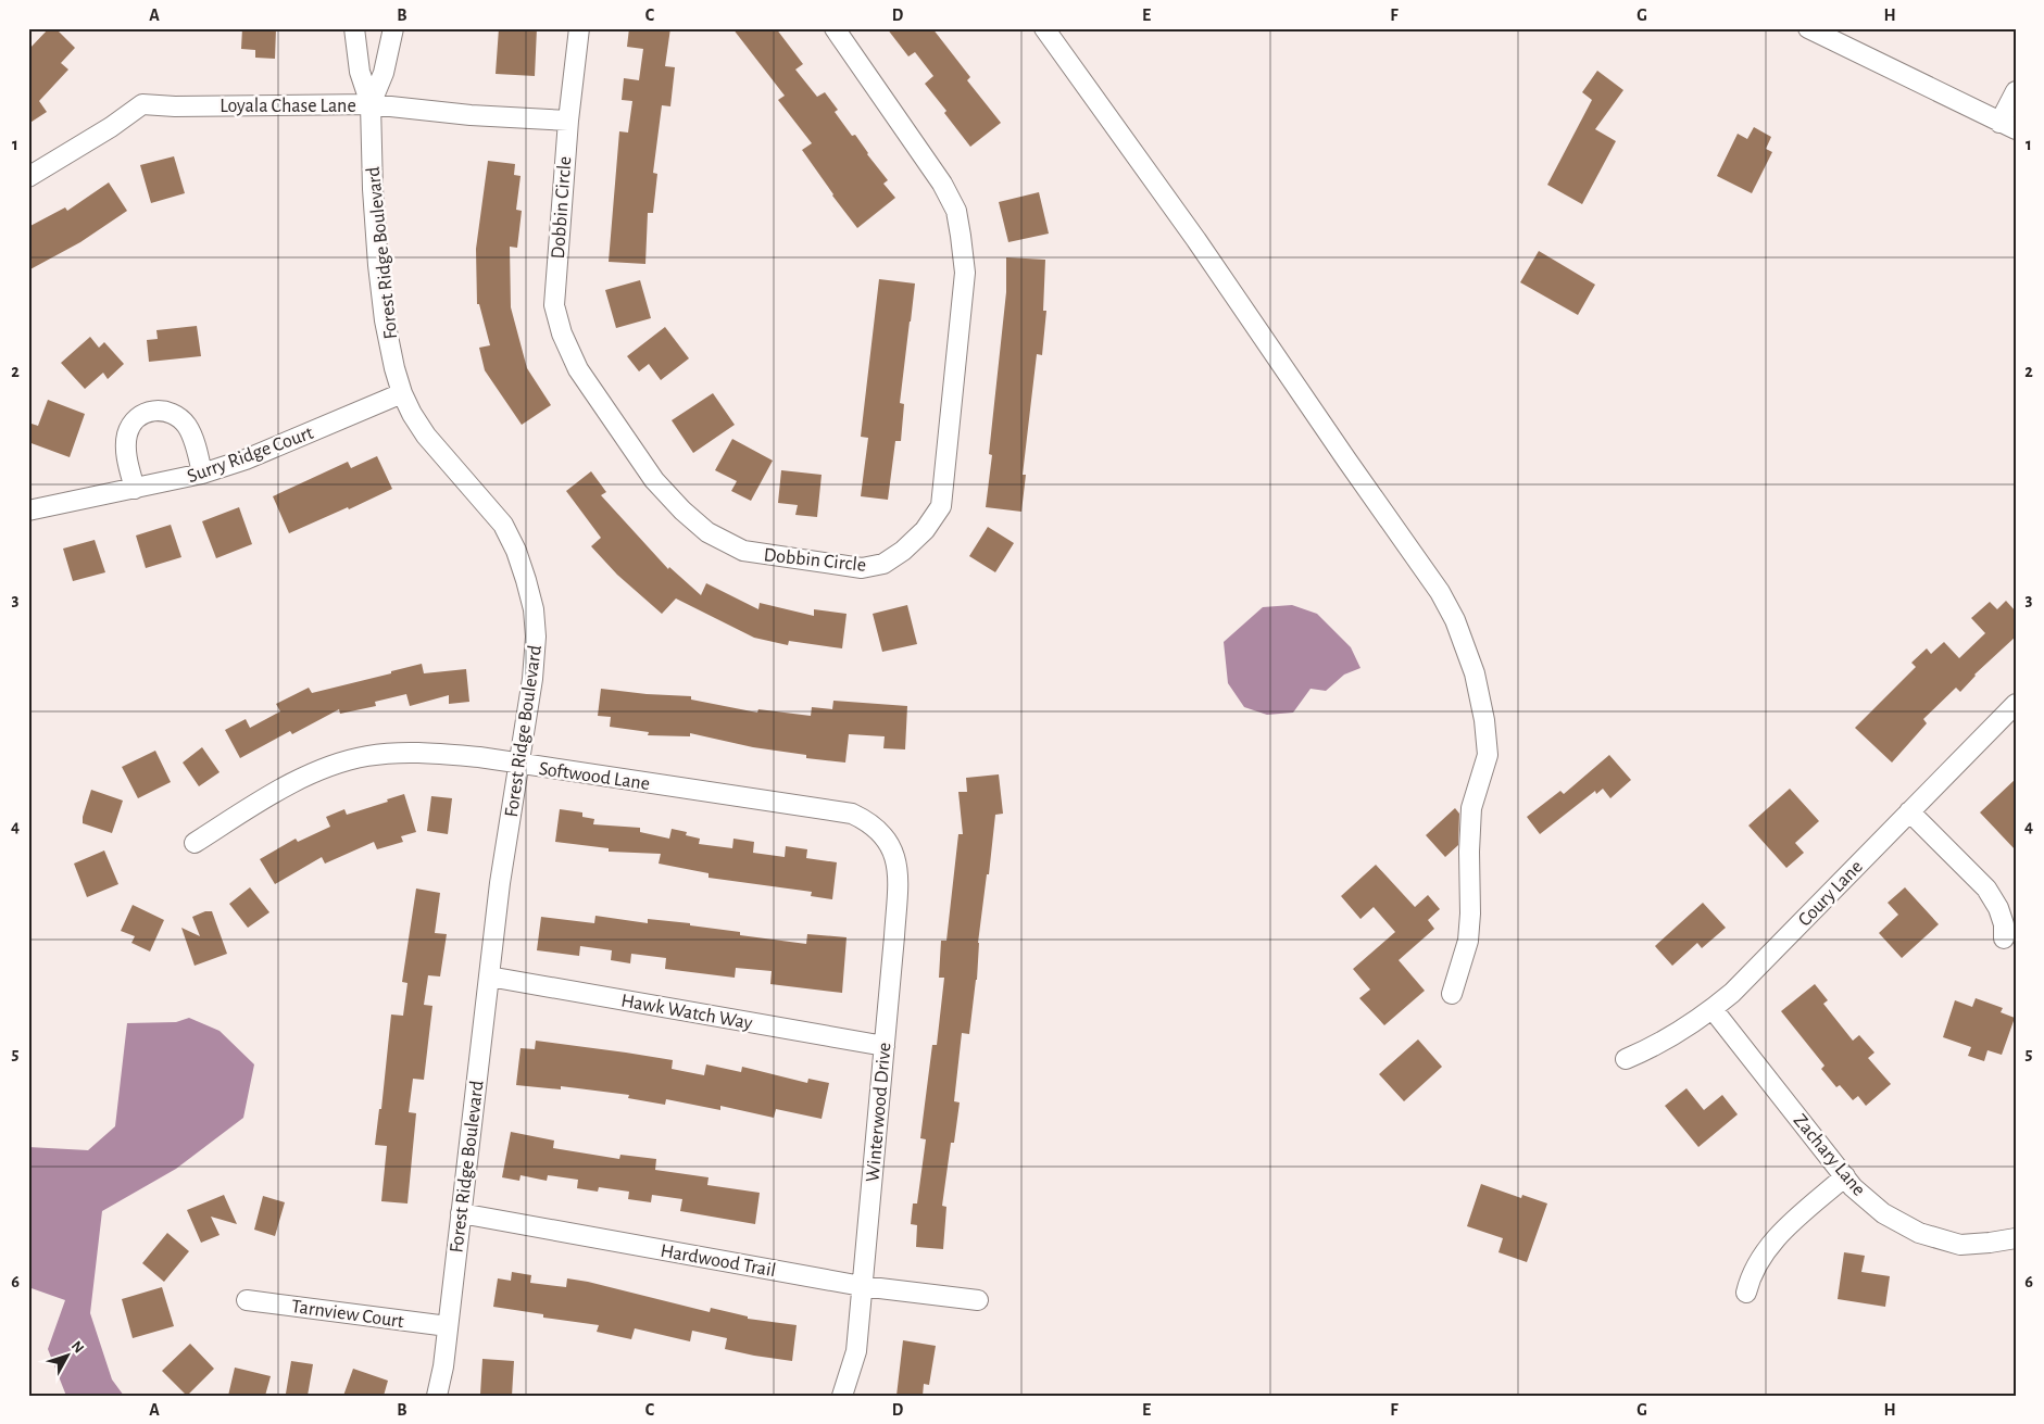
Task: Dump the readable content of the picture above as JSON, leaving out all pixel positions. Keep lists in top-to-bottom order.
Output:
{
  "streets": {
    "street": [
      "Loyala Chase Lane",
      "Dobbin Circle",
      "Forest Ridge Boulevard",
      "Surry Ridge Court",
      "Softwood Lane",
      "Coury Lane",
      "Hawk Watch Way",
      "Winterwood Drive",
      "Zachary Lane",
      "Hardwood Trail",
      "Tarnview Court"
    ]
  },
  "crossings": [
    ["Loyala Chase Lane", "Dobbin Circle"],
    ["Loyala Chase Lane", "Forest Ridge Boulevard"],
    ["Forest Ridge Boulevard", "Surry Ridge Court"],
    ["Forest Ridge Boulevard", "Softwood Lane"],
    ["Forest Ridge Boulevard", "Hawk Watch Way"],
    ["Forest Ridge Boulevard", "Hardwood Trail"],
    ["Forest Ridge Boulevard", "Tarnview Court"],
    ["Softwood Lane", "Winterwood Drive"],
    ["Coury Lane", "Zachary Lane"],
    ["Hawk Watch Way", "Winterwood Drive"],
    ["Winterwood Drive", "Hardwood Trail"]
  ],
  "north": "top right",
  "grid": {
    "columns": [
      "A",
      "B",
      "C",
      "D",
      "E",
      "F",
      "G",
      "H"
    ],
    "rows": [
      "1",
      "2",
      "3",
      "4",
      "5",
      "6"
    ]
  }
}
